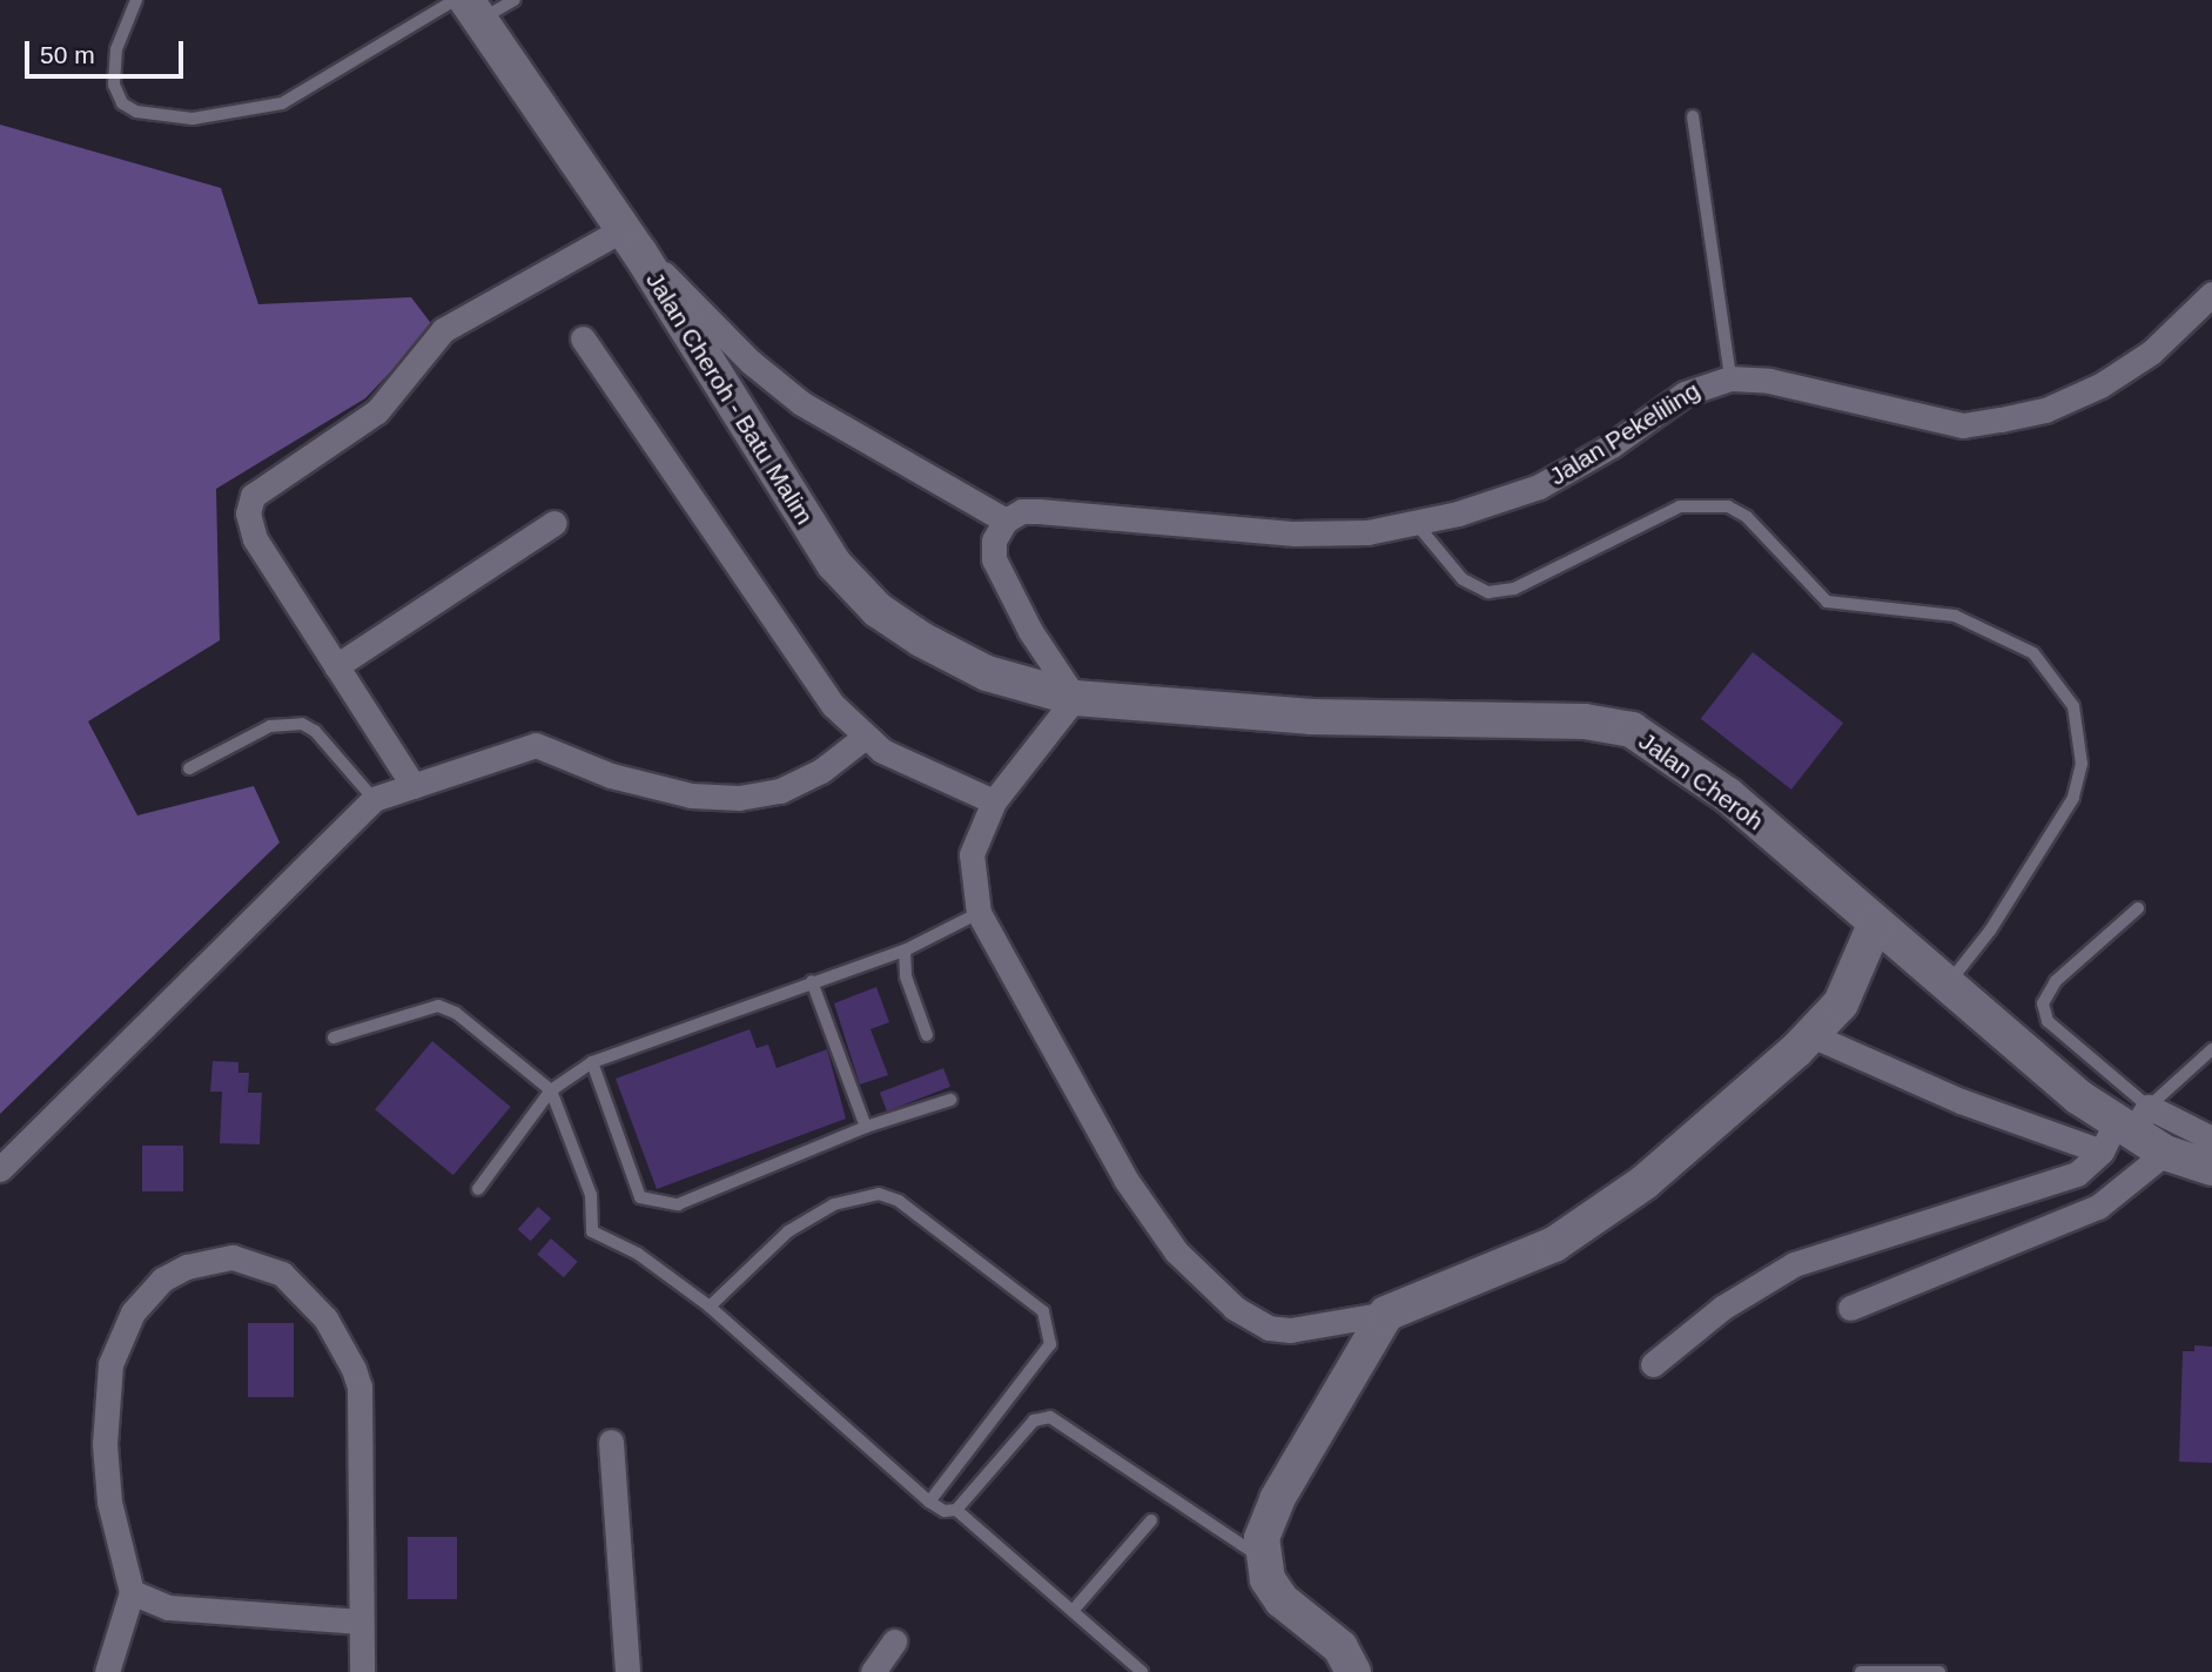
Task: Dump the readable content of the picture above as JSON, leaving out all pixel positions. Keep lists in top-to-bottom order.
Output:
{
  "streets": {
    "main road": ["Jalan Cheroh - Batu Malim", "Jalan Cheroh"],
    "street": ["Jalan Pekeliling"]
  },
  "crossings": [
    ["Jalan Cheroh - Batu Malim", "Jalan Cheroh"]
  ],
  "scale_bar": "50 m"
}
